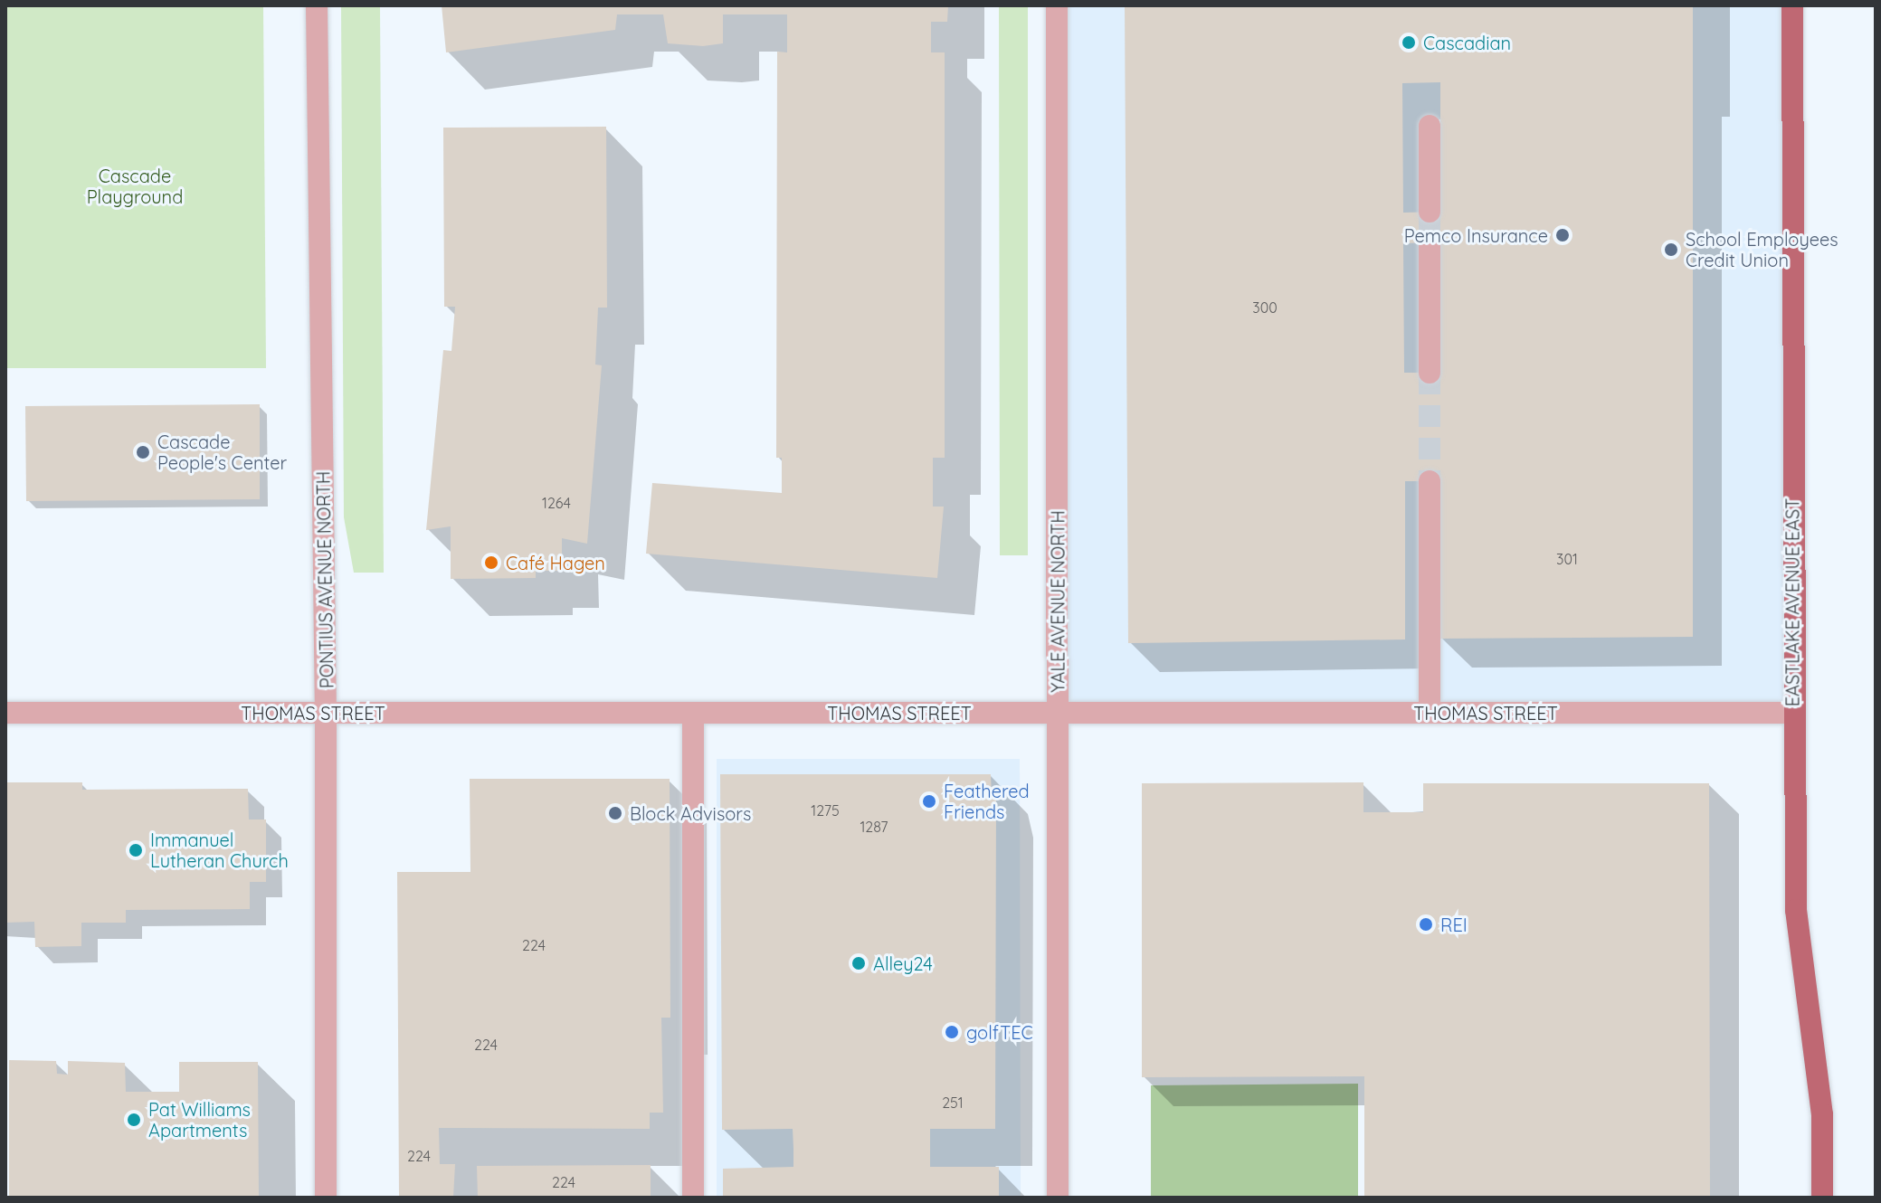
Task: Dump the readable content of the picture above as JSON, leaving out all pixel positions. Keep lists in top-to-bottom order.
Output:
{
  "streets": {
    "main road": ["EASTLAKE AVENUE EAST"],
    "street": ["PONTIUS AVENUE NORTH", "YALE AVENUE NORTH", "THOMAS STREET"]
  },
  "crossings": [
    ["PONTIUS AVENUE NORTH", "THOMAS STREET"],
    ["YALE AVENUE NORTH", "THOMAS STREET"],
    ["EASTLAKE AVENUE EAST", "THOMAS STREET"]
  ],
  "parks": ["Cascade Playground"],
  "places": [
    "Cascadian",
    "Pemco Insurance",
    "School Employees Credit Union",
    "Cascade People's Center",
    "Café Hagen",
    "Feathered Friends",
    "Block Advisors",
    "Immanuel Lutheran Church",
    "REI",
    "Alley24",
    "golfTEC",
    "Pat Williams Apartments"
  ],
  "house_numbers": [
    "300",
    "1264",
    "301",
    "1275",
    "1287",
    "224",
    "224",
    "251",
    "224",
    "224"
  ]
}
